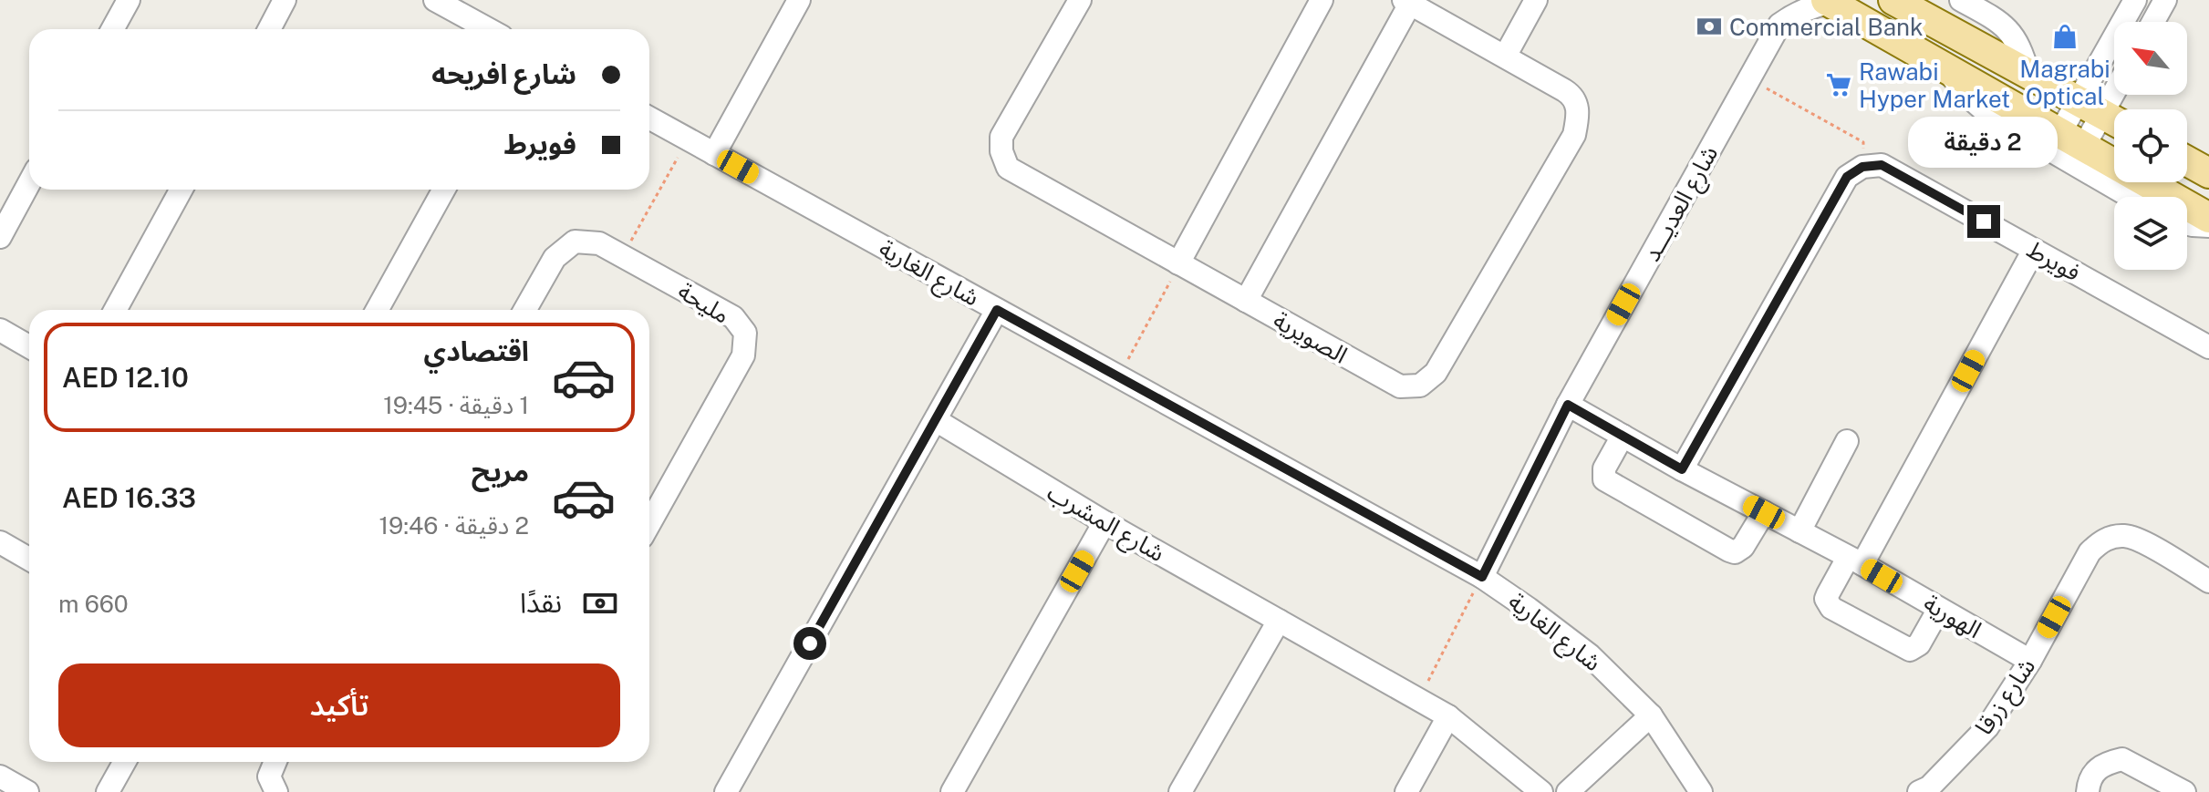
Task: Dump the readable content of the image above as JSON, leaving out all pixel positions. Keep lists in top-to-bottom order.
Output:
{
  "streets": {
    "street": [
      "شارع العديـــد",
      "فويرط",
      "شارع الغارية",
      "مليحة",
      "الصويرية",
      "شارع المشرب",
      "الهورية",
      "شارع زرقا"
    ]
  },
  "crossings": [
    ["شارع العديـــد", "شارع الغارية"],
    ["شارع العديـــد", "الهورية"],
    ["الهورية", "شارع زرقا"]
  ],
  "places": {
    "bank": ["Commercial Bank"],
    "shop": ["Magrabi Optical"],
    "supermarket": ["Rawabi Hyper Market"]
  },
  "north": "top left",
  "page": {
    "banner": ["شارع افريحه", "فويرط"],
    "bubble": "2 دقيقة",
    "list": [
      {
        "name": "اقتصادي",
        "note": "1 دقيقة · 19:45",
        "value": "AED 12.10"
      },
      {
        "name": "مريح",
        "note": "2 دقيقة · 19:46",
        "value": "AED 16.33"
      }
    ],
    "pay": ["نقدًا", "660 m"],
    "buttons": "تأكيد"
  }
}
